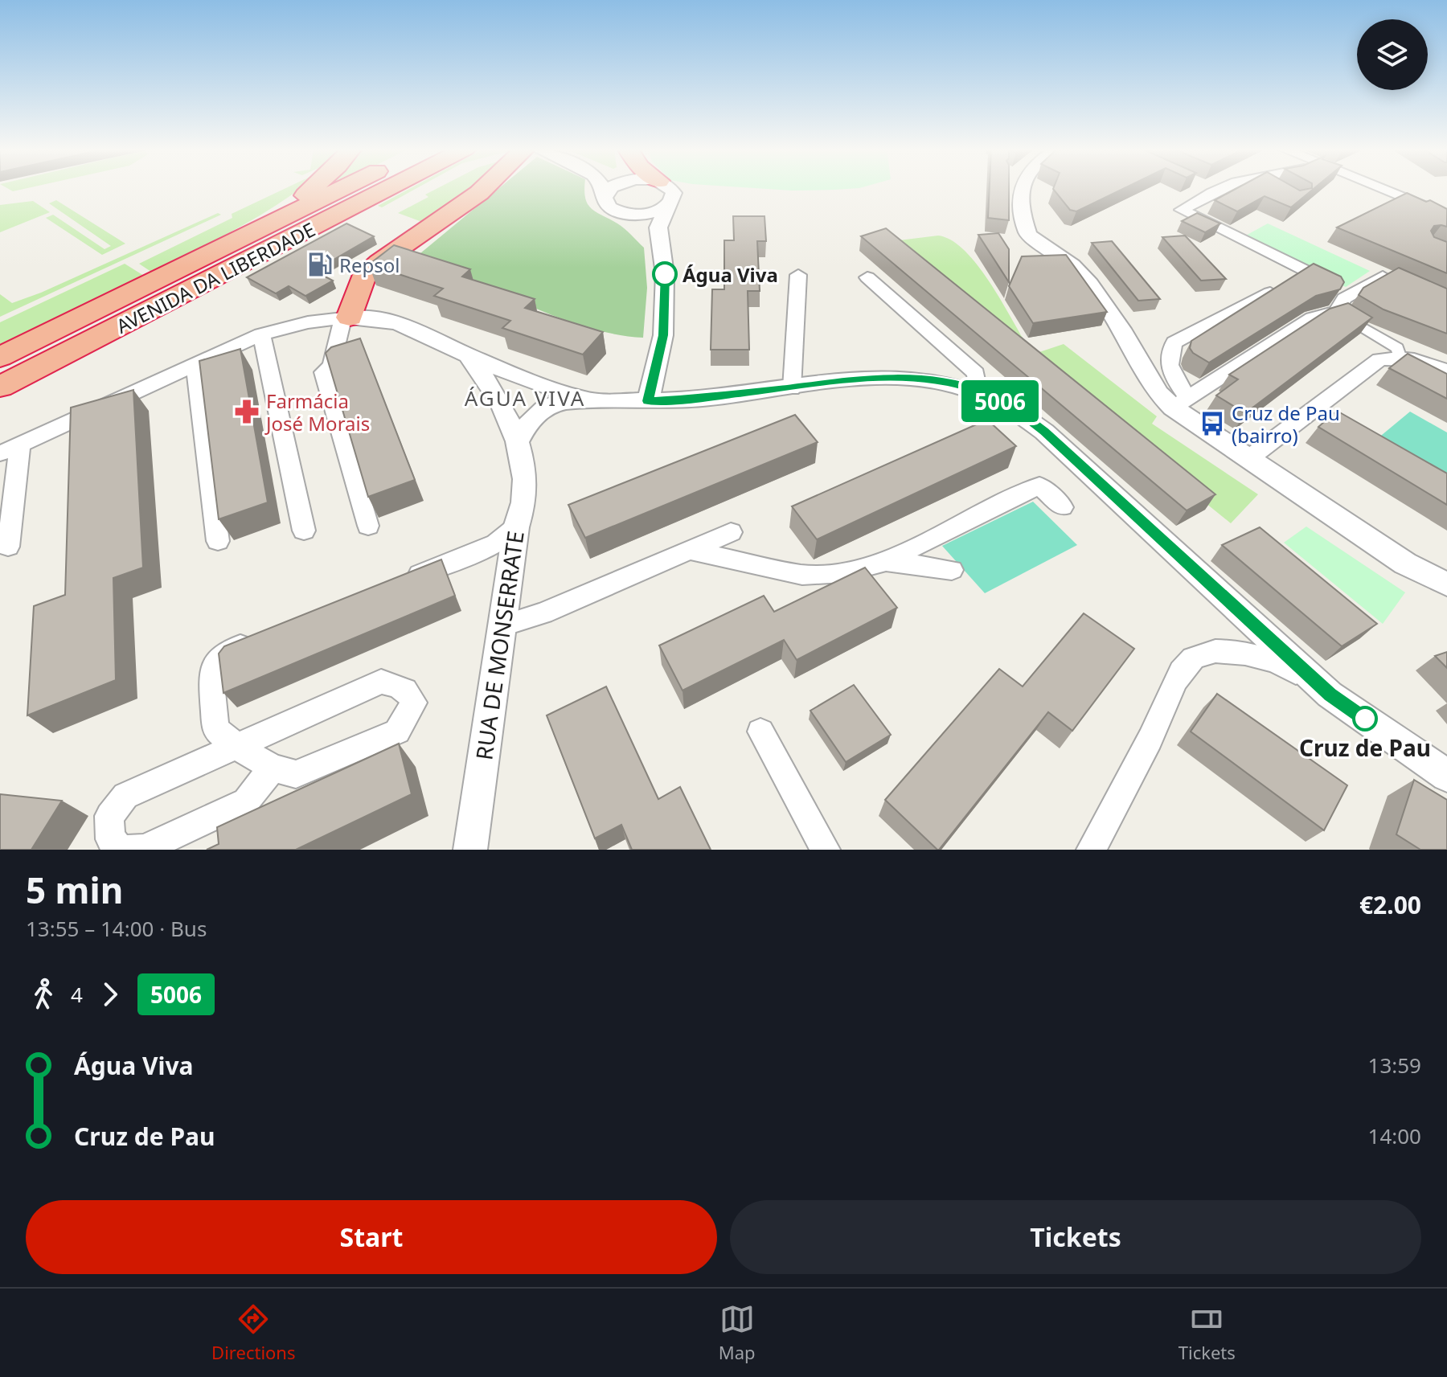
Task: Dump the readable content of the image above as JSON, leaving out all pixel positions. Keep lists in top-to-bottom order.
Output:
{
  "streets": {
    "highway": ["AVENIDA DA LIBERDADE"],
    "street": ["RUA DE MONSERRATE"]
  },
  "districts": ["ÁGUA VIVA"],
  "places": {
    "fuel station": ["Repsol"],
    "other": ["Água Viva", "Cruz de Pau"],
    "pharmacy": ["Farmácia José Morais"],
    "bus stop": ["Cruz de Pau (bairro)"]
  },
  "lines": ["bus line 5006"],
  "page": {
    "on_map": "5006",
    "heading": ["5 min", "13:55 – 14:00 · Bus", "€2.00"],
    "legs": ["4", "5006"],
    "list": [
      {
        "name": "Água Viva",
        "value": "13:59"
      },
      {
        "name": "Cruz de Pau",
        "value": "14:00"
      }
    ],
    "buttons": ["Start", "Tickets"],
    "tabs": ["Directions", "Map", "Tickets"]
  }
}
